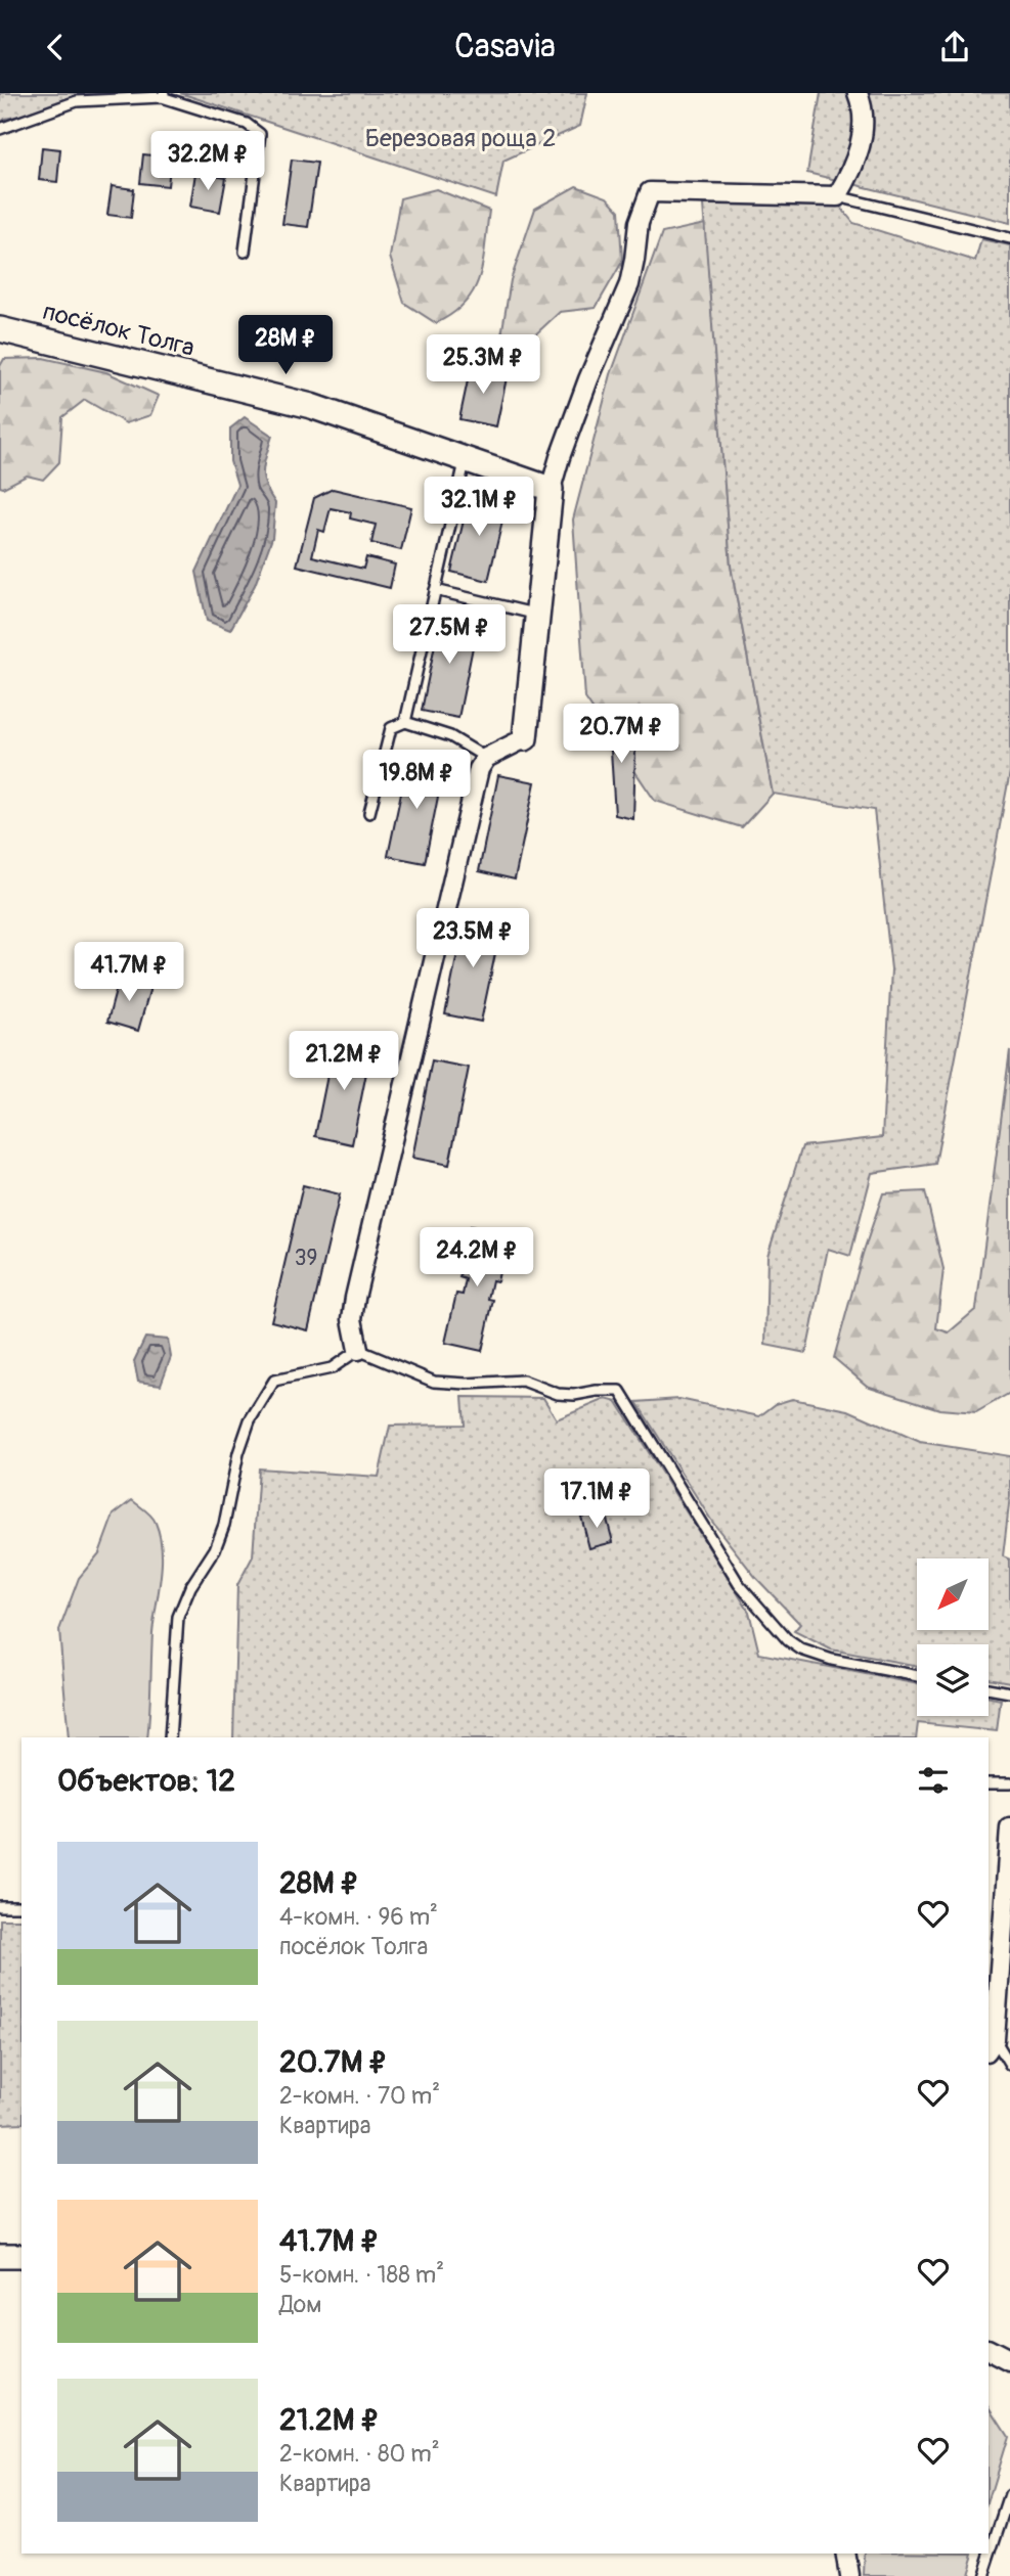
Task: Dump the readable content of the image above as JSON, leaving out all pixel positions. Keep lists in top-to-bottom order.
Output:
{
  "streets": {
    "street": ["посёлок Толга"]
  },
  "parks": ["Березовая роща 2"],
  "house_numbers": ["39"],
  "north": "bottom left",
  "page": {
    "header": "Casavia",
    "price": [
      "32.2M ₽",
      "28M ₽",
      "25.3M ₽",
      "32.1M ₽",
      "27.5M ₽",
      "20.7M ₽",
      "19.8M ₽",
      "23.5M ₽",
      "41.7M ₽",
      "21.2M ₽",
      "24.2M ₽",
      "17.1M ₽"
    ],
    "heading": "Объектов: 12",
    "list": [
      {
        "name": "28M ₽",
        "note": "4-комн. · 96 m² · посёлок Толга"
      },
      {
        "name": "20.7M ₽",
        "note": "2-комн. · 70 m² · Квартира"
      },
      {
        "name": "41.7M ₽",
        "note": "5-комн. · 188 m² · Дом"
      },
      {
        "name": "21.2M ₽",
        "note": "2-комн. · 80 m² · Квартира"
      }
    ]
  }
}
